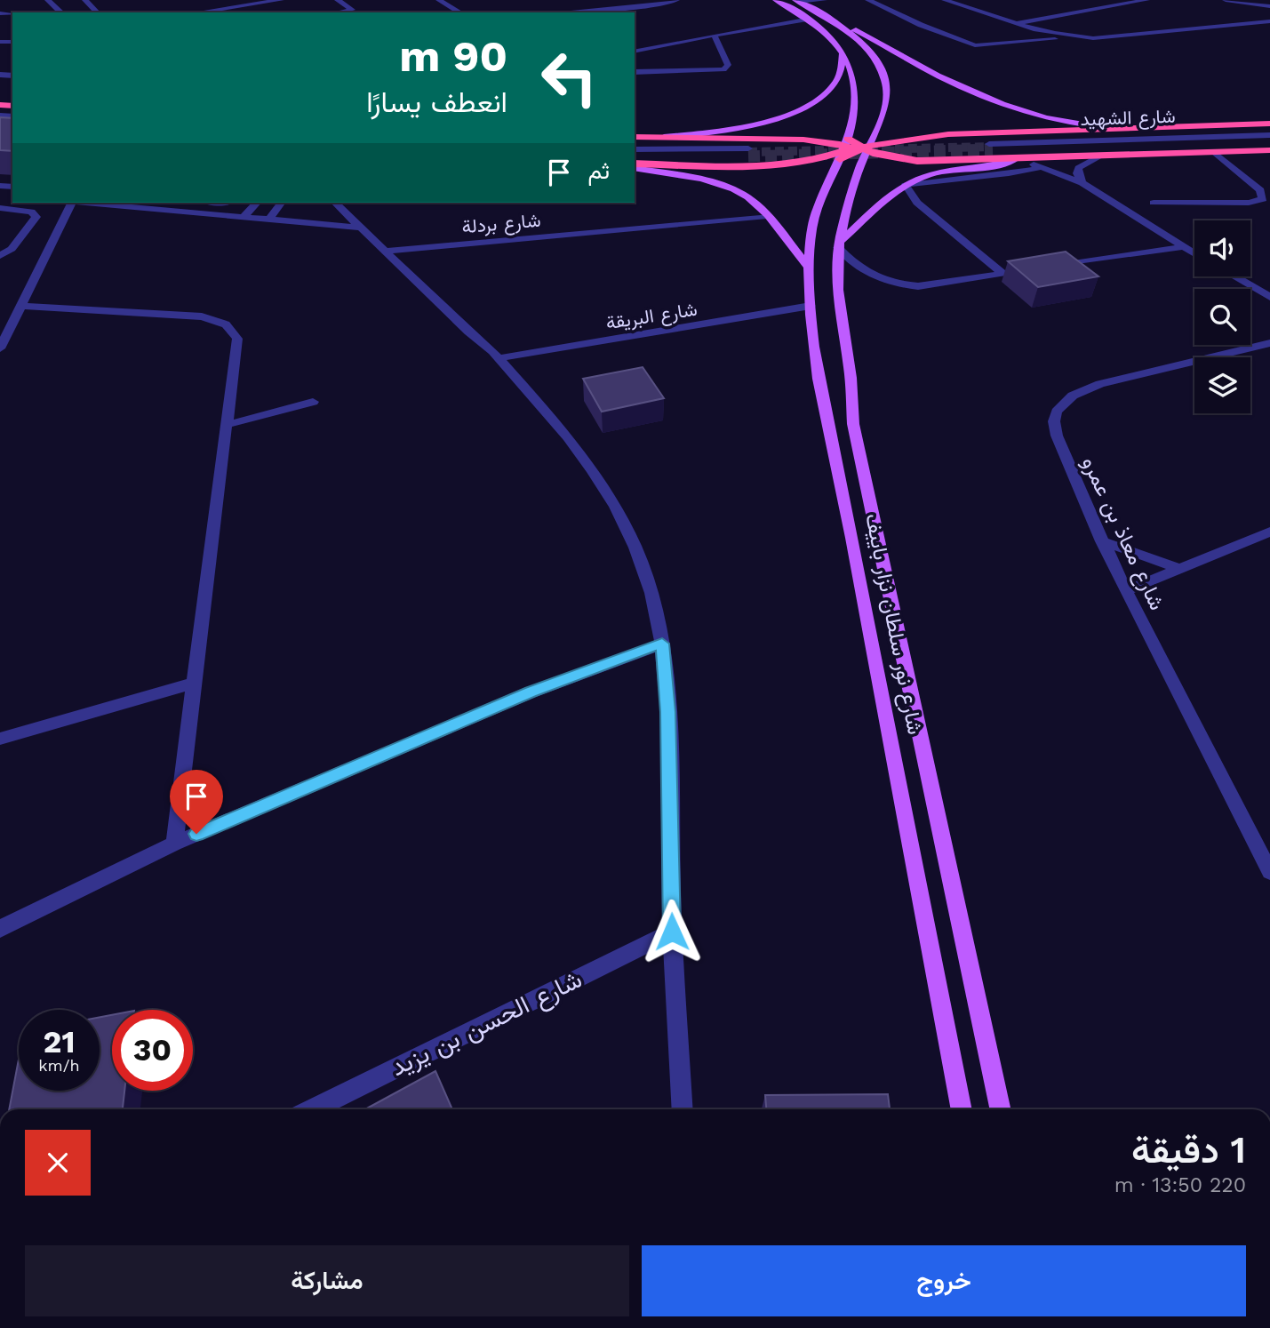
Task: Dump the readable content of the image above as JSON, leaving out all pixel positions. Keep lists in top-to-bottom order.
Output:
{
  "streets": {
    "highway": ["شارع الشهيد"],
    "main road": ["شارع نور سلطان نزار باييف"],
    "street": [
      "شارع بردلة",
      "شارع البريقة",
      "شارع معاذ بن عمرو",
      "شارع الحسن بن يزيد"
    ]
  },
  "crossings": [
    ["شارع البريقة", "شارع نور سلطان نزار باييف"]
  ],
  "page": {
    "turn": ["90 m", "انعطف يسارًا"],
    "then": "ثم",
    "speed": "21 km/h",
    "limit": "30",
    "heading": ["1 دقيقة", "220 m · 13:50"],
    "buttons": ["خروج", "مشاركة"]
  }
}
